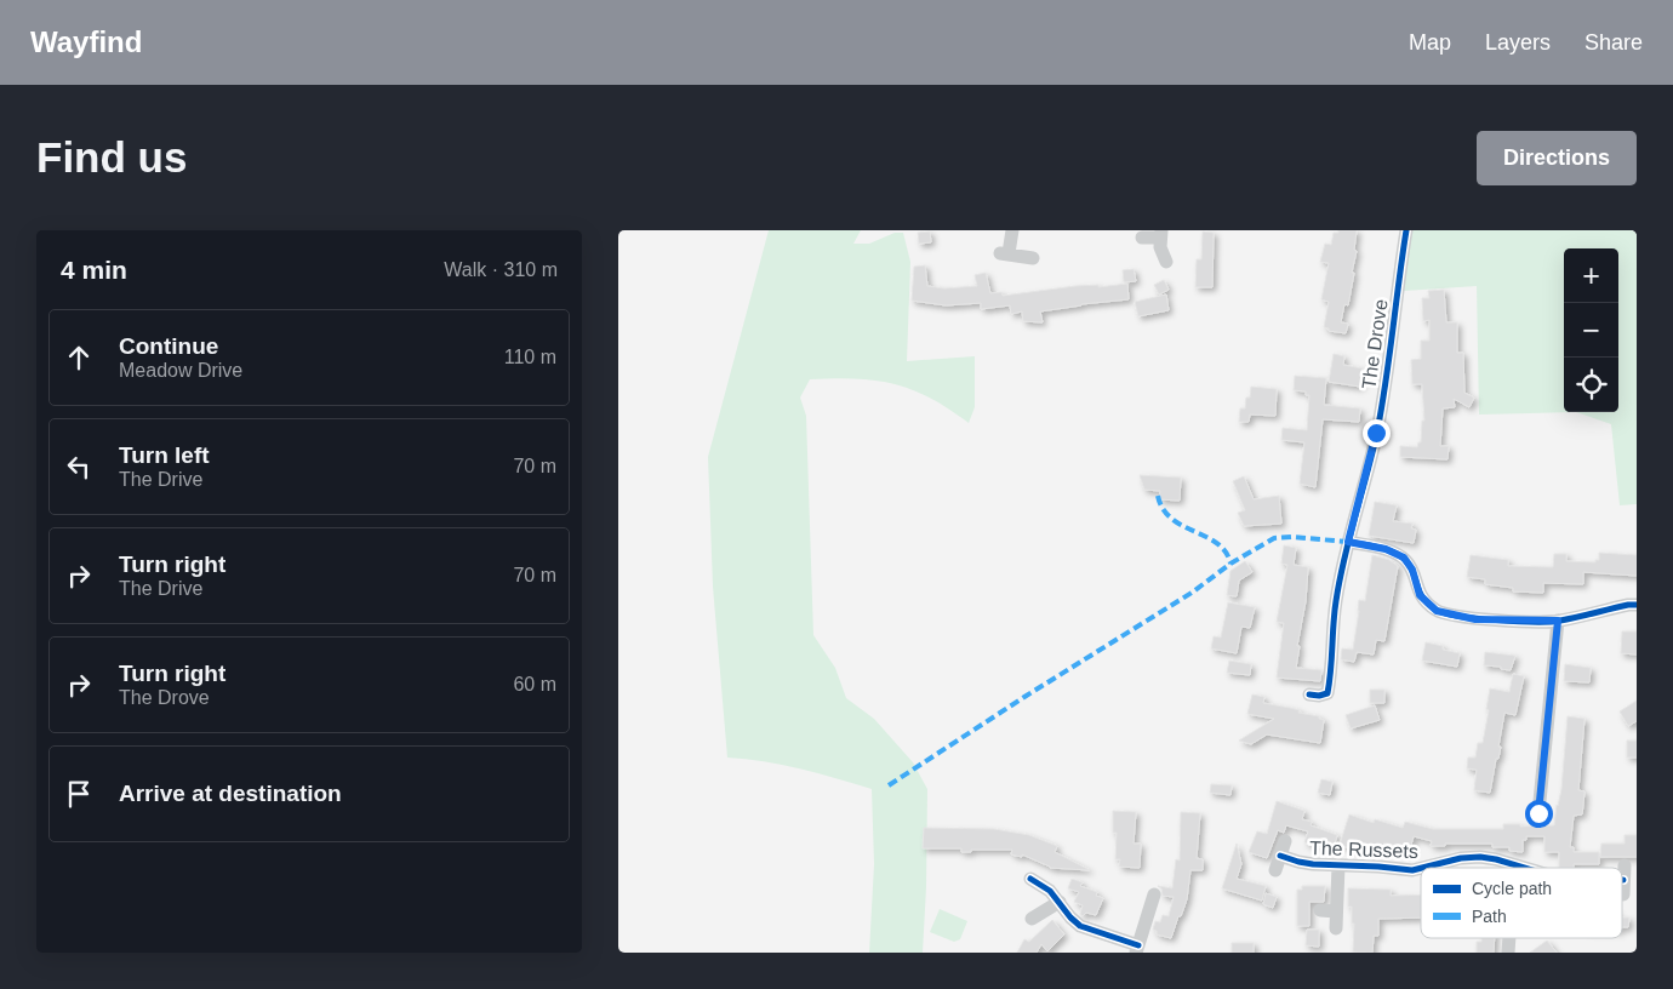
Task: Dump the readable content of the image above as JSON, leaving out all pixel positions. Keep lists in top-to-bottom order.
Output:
{
  "streets": {
    "street": ["The Drove", "The Russets"]
  },
  "legend": ["Cycle path", "Path"],
  "page": {
    "header": "Wayfind",
    "nav": ["Map", "Layers", "Share"],
    "buttons": "Directions",
    "title": "Find us",
    "heading": ["4 min", "Walk · 310 m"],
    "map_buttons": ["+", "−"],
    "list": [
      ["Continue", "Meadow Drive", "110 m"],
      ["Turn left", "The Drive", "70 m"],
      ["Turn right", "The Drive", "70 m"],
      ["Turn right", "The Drove", "60 m"],
      "Arrive at destination"
    ]
  }
}
